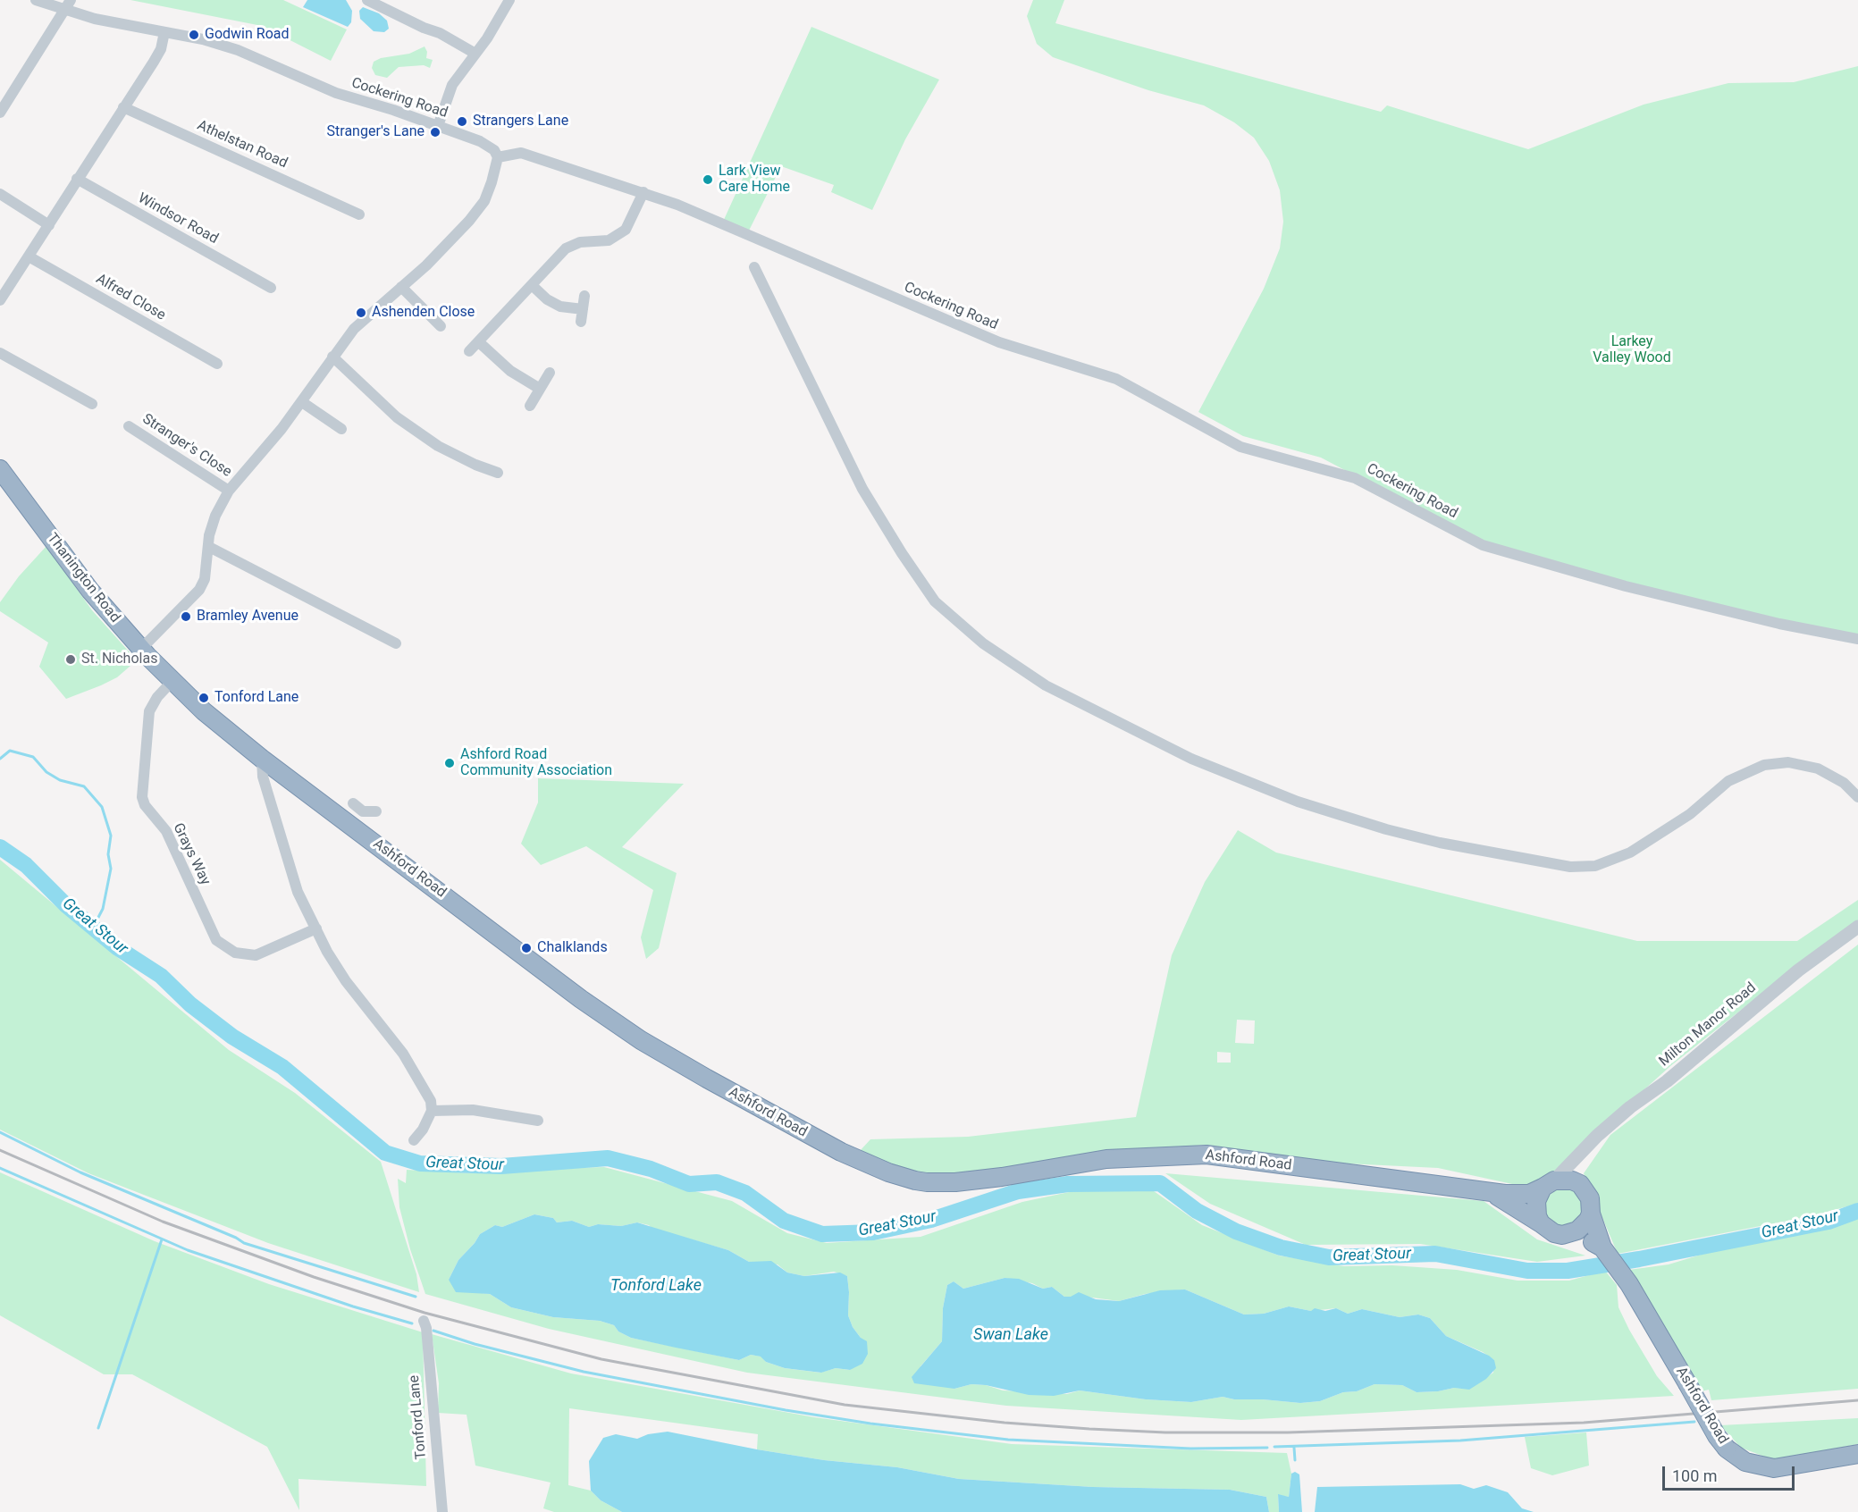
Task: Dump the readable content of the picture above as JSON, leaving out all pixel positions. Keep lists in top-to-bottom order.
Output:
{
  "streets": {
    "highway": ["Thanington Road", "Ashford Road"],
    "street": [
      "Cockering Road",
      "Athelstan Road",
      "Windsor Road",
      "Alfred Close",
      "Stranger's Close",
      "Grays Way",
      "Milton Manor Road",
      "Tonford Lane"
    ]
  },
  "crossings": [
    ["Thanington Road", "Grays Way"],
    ["Thanington Road", "Ashford Road"],
    ["Grays Way", "Ashford Road"],
    ["Ashford Road", "Milton Manor Road"]
  ],
  "water": ["Great Stour", "Tonford Lake", "Swan Lake"],
  "parks": ["Larkey Valley Wood"],
  "places": [
    "Godwin Road",
    "Strangers Lane",
    "Stranger's Lane",
    "Lark View Care Home",
    "Ashenden Close",
    "Bramley Avenue",
    "St. Nicholas",
    "Tonford Lane",
    "Ashford Road Community Association",
    "Chalklands"
  ],
  "scale_bar": "100 m"
}
